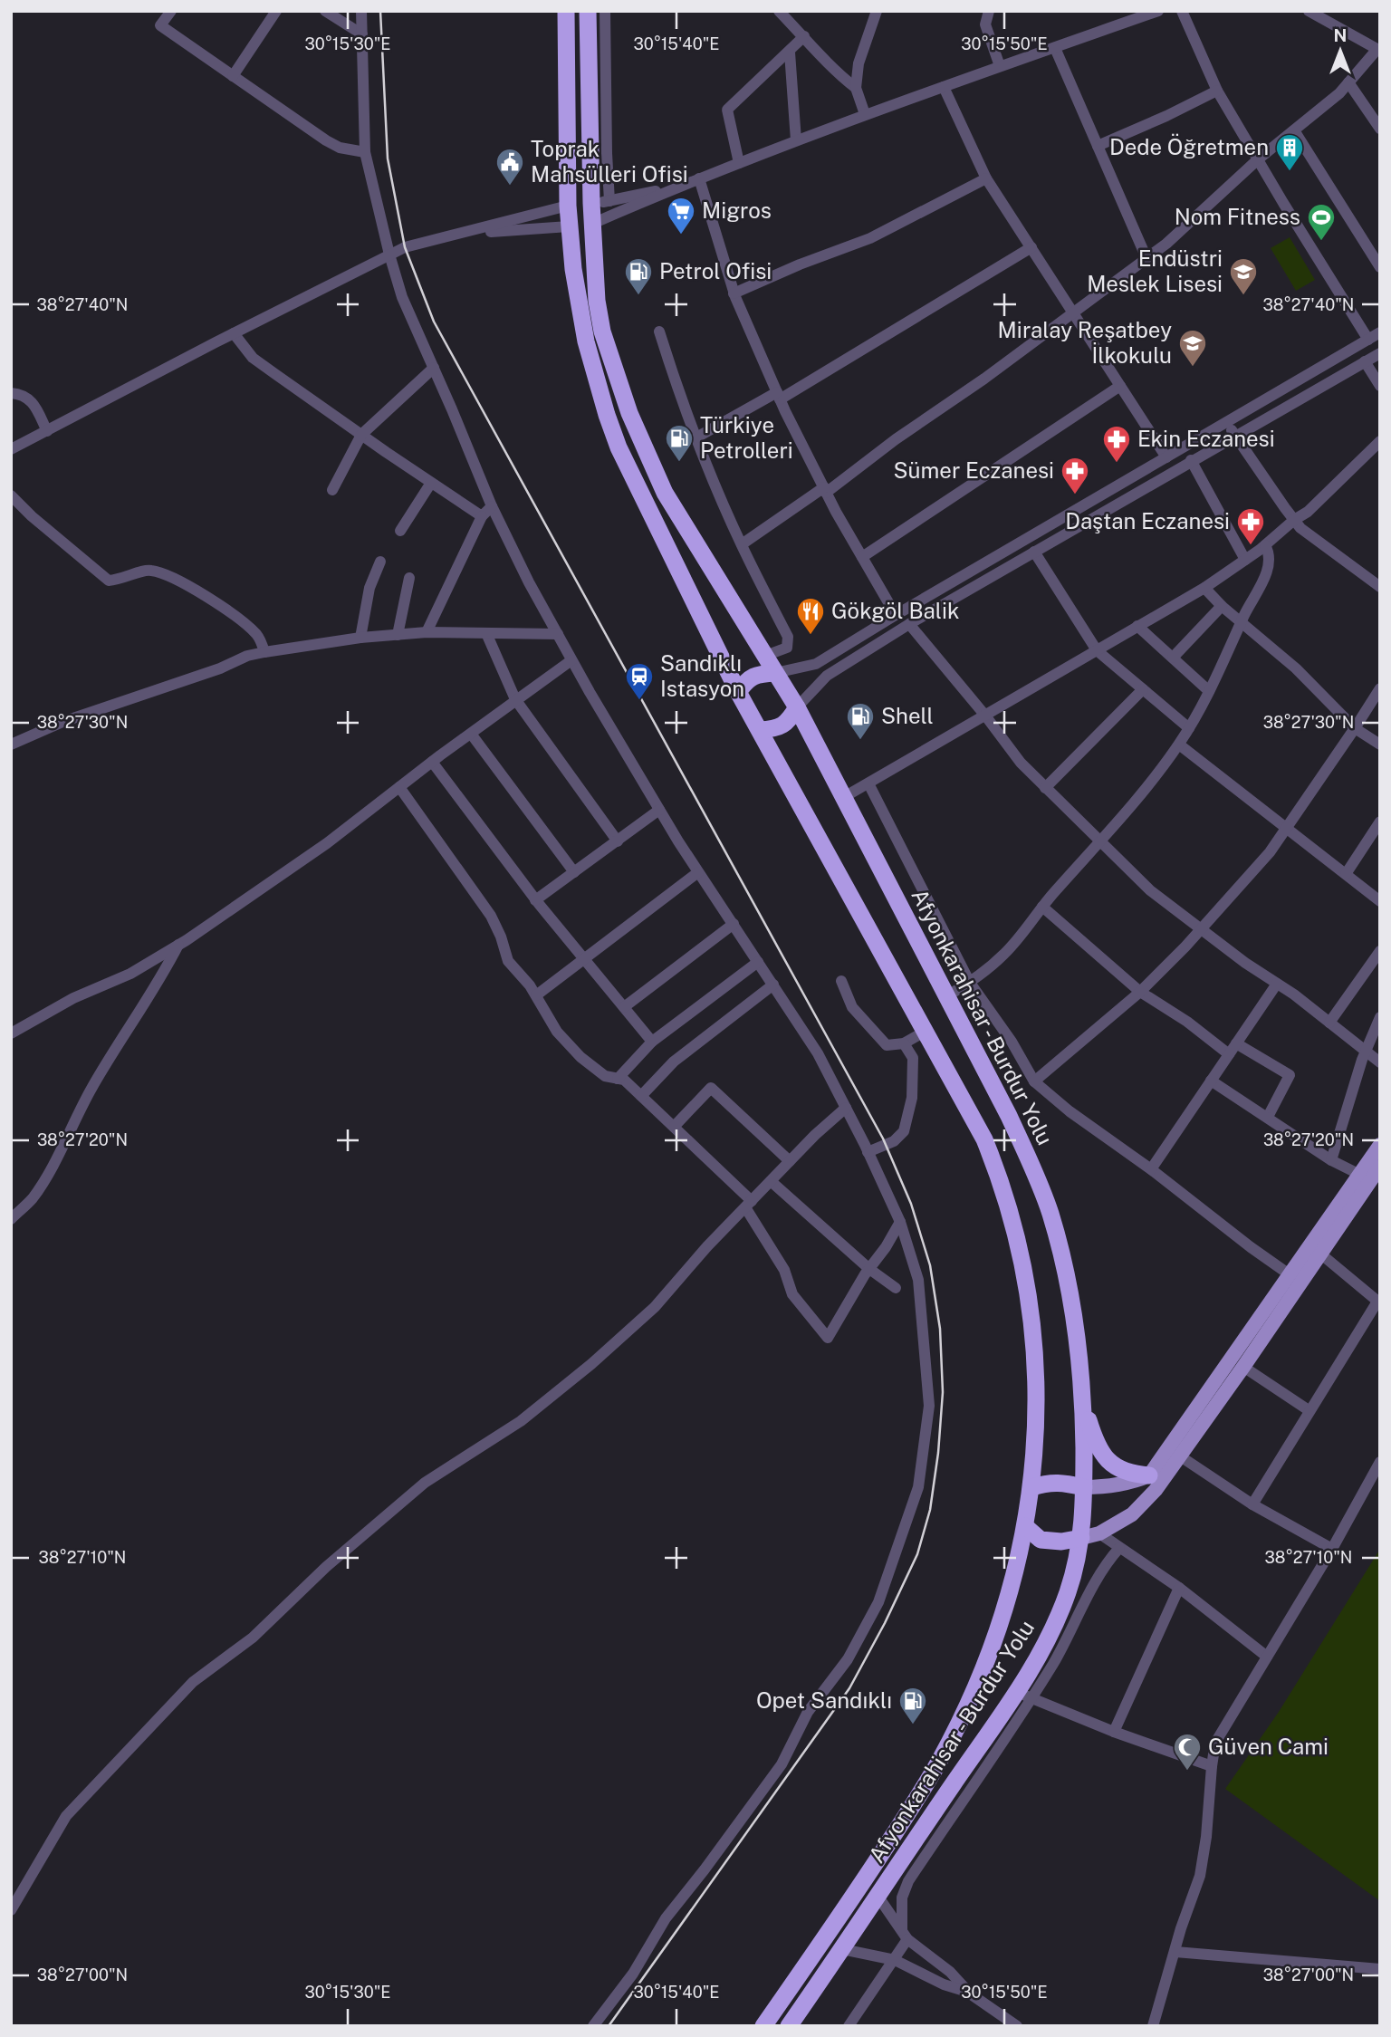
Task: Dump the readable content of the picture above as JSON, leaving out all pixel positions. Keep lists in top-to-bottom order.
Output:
{
  "streets": {
    "highway": ["Afyonkarahisar - Burdur Yolu"]
  },
  "places": {
    "building": ["Dede Öğretmen"],
    "public building": ["Toprak Mahsülleri Ofisi"],
    "supermarket": ["Migros"],
    "sports": ["Nom Fitness"],
    "fuel station": [
      "Petrol Ofisi",
      "Türkiye Petrolleri",
      "Shell",
      "Opet Sandıklı"
    ],
    "school or university": ["Endüstri Meslek Lisesi", "Miralay Reşatbey İlkokulu"],
    "pharmacy": ["Ekin Eczanesi", "Sümer Eczanesi", "Daştan Eczanesi"],
    "restaurant": ["Gökgöl Balik"],
    "station": ["Sandıklı Istasyon"],
    "mosque": ["Güven Cami"]
  },
  "north": "top",
  "coordinates": [
    "30°15'30\"E",
    "30°15'40\"E",
    "30°15'50\"E",
    "38°27'40\"N",
    "38°27'30\"N",
    "38°27'20\"N",
    "38°27'10\"N",
    "38°27'00\"N"
  ]
}
